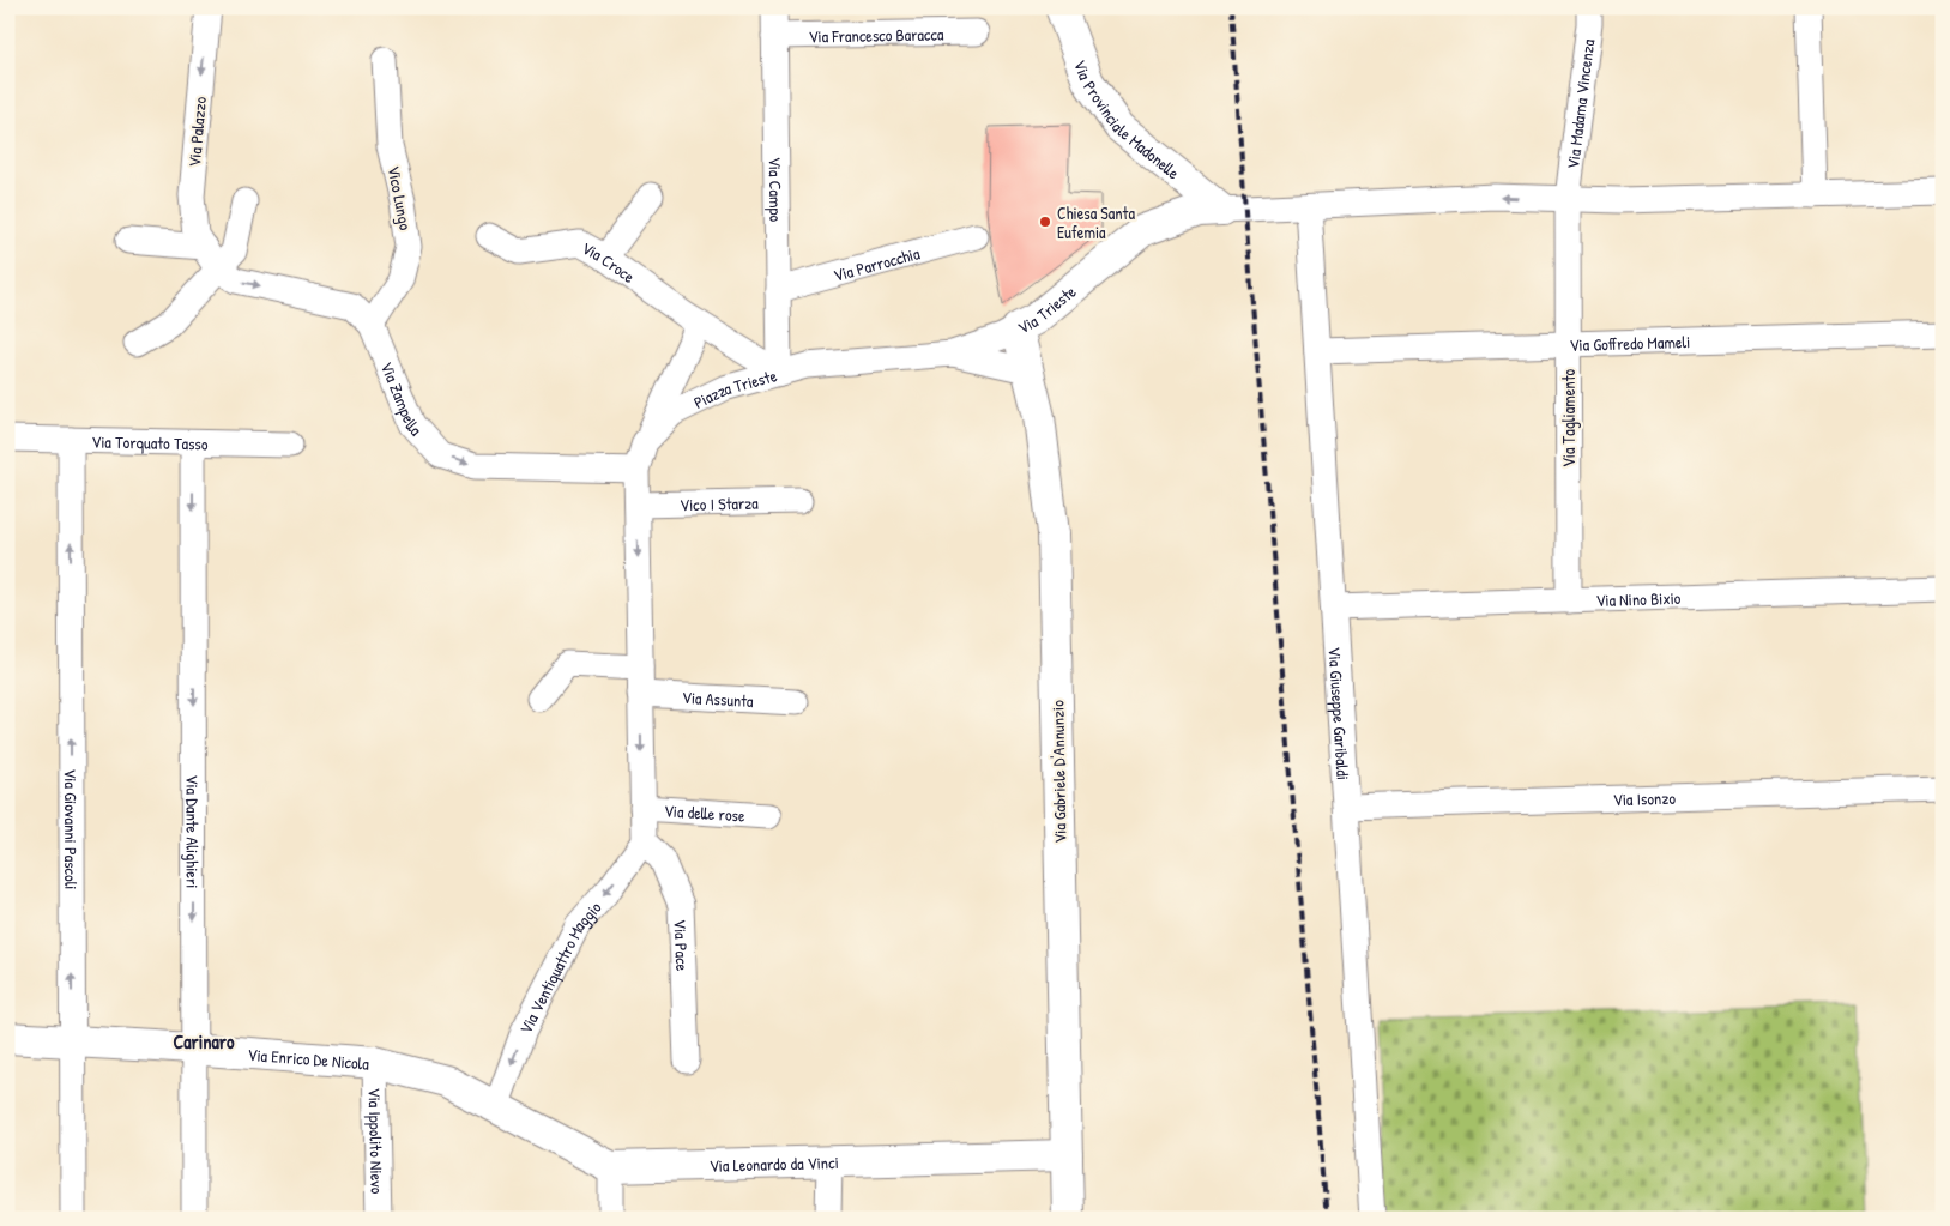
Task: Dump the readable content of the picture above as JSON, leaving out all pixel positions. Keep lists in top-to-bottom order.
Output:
{
  "streets": {
    "street": [
      "Via Francesco Baracca",
      "Via Madama Vincenza",
      "Via Provinciale Madonelle",
      "Via Palazzo",
      "Via Campo",
      "Vico Lungo",
      "Via Croce",
      "Via Parrocchia",
      "Via Trieste",
      "Via Goffredo Mameli",
      "Piazza Trieste",
      "Via Zampella",
      "Via Tagliamento",
      "Via Torquato Tasso",
      "Vico I Starza",
      "Via Nino Bixio",
      "Via Assunta",
      "Via Giuseppe Garibaldi",
      "Via Gabriele D'Annunzio",
      "Via Isonzo",
      "Via delle rose",
      "Via Giovanni Pascoli",
      "Via Dante Alighieri",
      "Via Pace",
      "Via Ventiquattro Maggio",
      "Via Enrico De Nicola",
      "Via Ippolito Nievo",
      "Via Leonardo da Vinci"
    ]
  },
  "crossings": [
    ["Via Francesco Baracca", "Via Campo"],
    ["Via Madama Vincenza", "Via Tagliamento"],
    ["Via Provinciale Madonelle", "Via Trieste"],
    ["Via Palazzo", "Via Zampella"],
    ["Via Campo", "Via Parrocchia"],
    ["Via Campo", "Via Trieste"],
    ["Via Campo", "Piazza Trieste"],
    ["Vico Lungo", "Via Zampella"],
    ["Via Croce", "Piazza Trieste"],
    ["Via Trieste", "Piazza Trieste"],
    ["Via Trieste", "Via Gabriele D'Annunzio"],
    ["Via Goffredo Mameli", "Via Tagliamento"],
    ["Via Goffredo Mameli", "Via Giuseppe Garibaldi"],
    ["Piazza Trieste", "Via Zampella"],
    ["Piazza Trieste", "Vico I Starza"],
    ["Piazza Trieste", "Via Assunta"],
    ["Piazza Trieste", "Via delle rose"],
    ["Piazza Trieste", "Via Pace"],
    ["Piazza Trieste", "Via Ventiquattro Maggio"],
    ["Via Tagliamento", "Via Nino Bixio"],
    ["Via Torquato Tasso", "Via Giovanni Pascoli"],
    ["Via Torquato Tasso", "Via Dante Alighieri"],
    ["Via Nino Bixio", "Via Giuseppe Garibaldi"],
    ["Via Giuseppe Garibaldi", "Via Isonzo"],
    ["Via Gabriele D'Annunzio", "Via Leonardo da Vinci"],
    ["Via Giovanni Pascoli", "Via Enrico De Nicola"],
    ["Via Dante Alighieri", "Via Enrico De Nicola"],
    ["Via Pace", "Via Ventiquattro Maggio"],
    ["Via Ventiquattro Maggio", "Via Enrico De Nicola"],
    ["Via Ventiquattro Maggio", "Via Leonardo da Vinci"],
    ["Via Enrico De Nicola", "Via Ippolito Nievo"],
    ["Via Enrico De Nicola", "Via Leonardo da Vinci"]
  ],
  "one_way": [
    "Via Palazzo",
    "Via Zampella",
    "Via Giovanni Pascoli",
    "Via Dante Alighieri",
    "Via Ventiquattro Maggio"
  ],
  "districts": ["Carinaro"],
  "places": ["Chiesa Santa Eufemia"]
}
